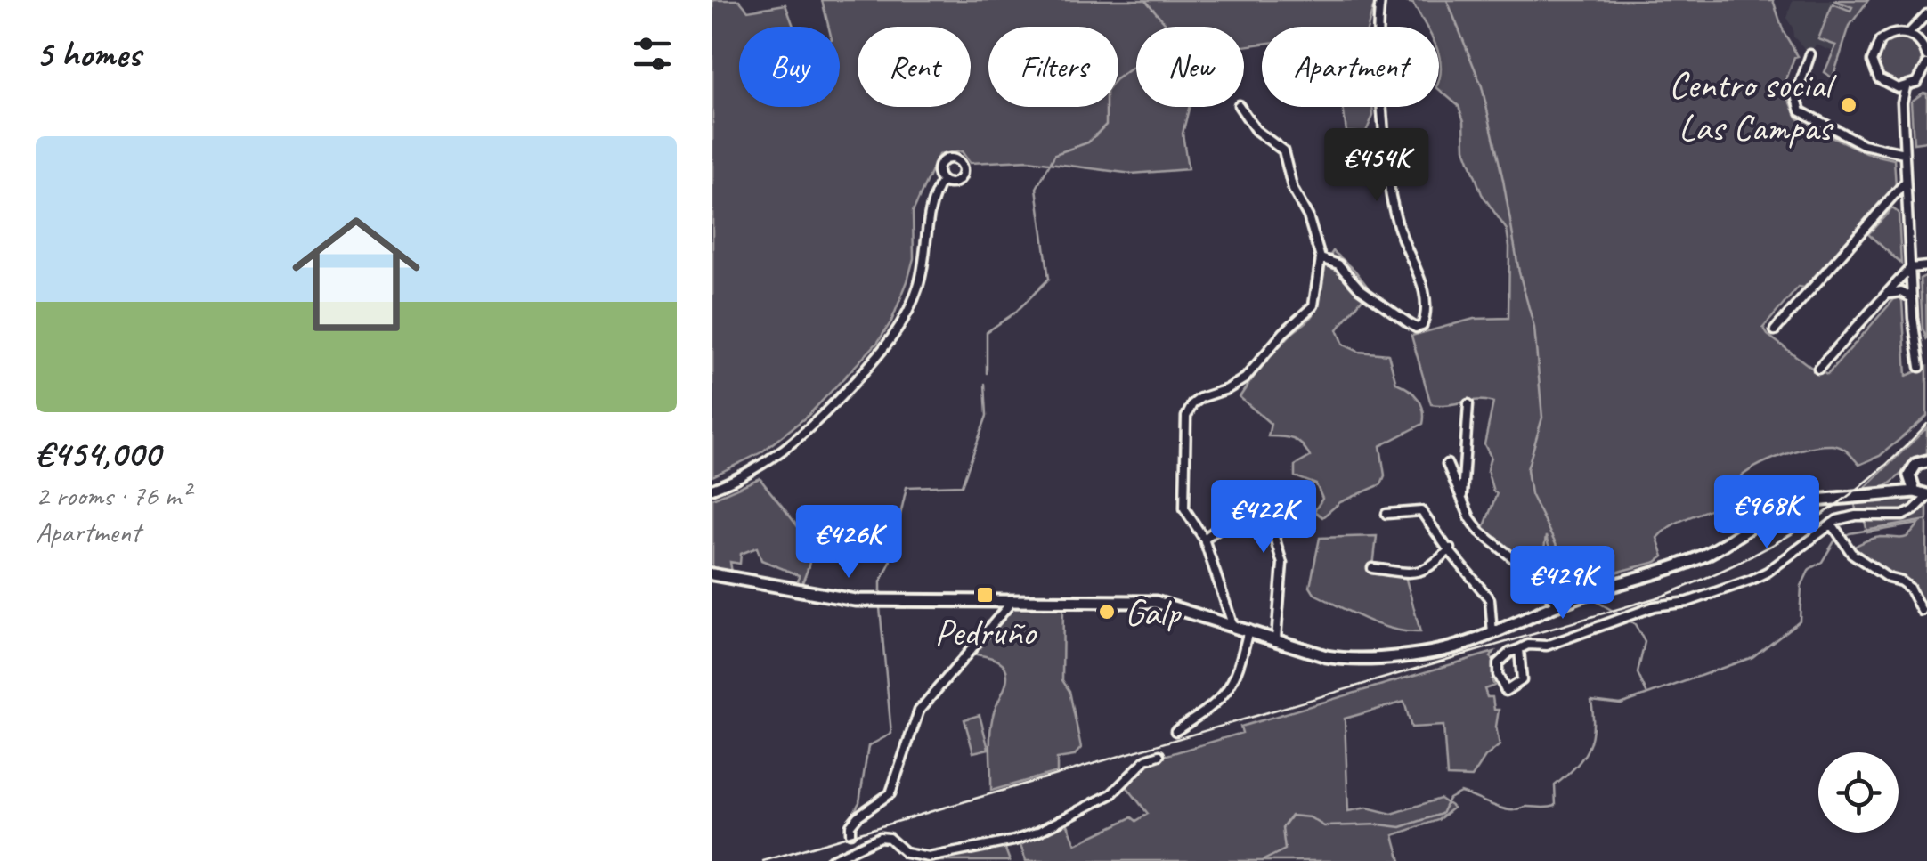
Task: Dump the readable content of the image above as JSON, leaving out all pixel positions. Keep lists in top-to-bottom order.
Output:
{
  "places": {
    "other": ["Centro social Las Campas", "Galp"],
    "transit": ["Pedruño"]
  },
  "page": {
    "heading": "5 homes",
    "chip": [
      "Buy",
      "Rent",
      "Filters",
      "New",
      "Apartment"
    ],
    "list": [
      {
        "name": "€454,000",
        "note": "2 rooms · 76 m² · Apartment"
      }
    ],
    "price": [
      "€454K",
      "€968K",
      "€422K",
      "€426K",
      "€429K"
    ]
  }
}
